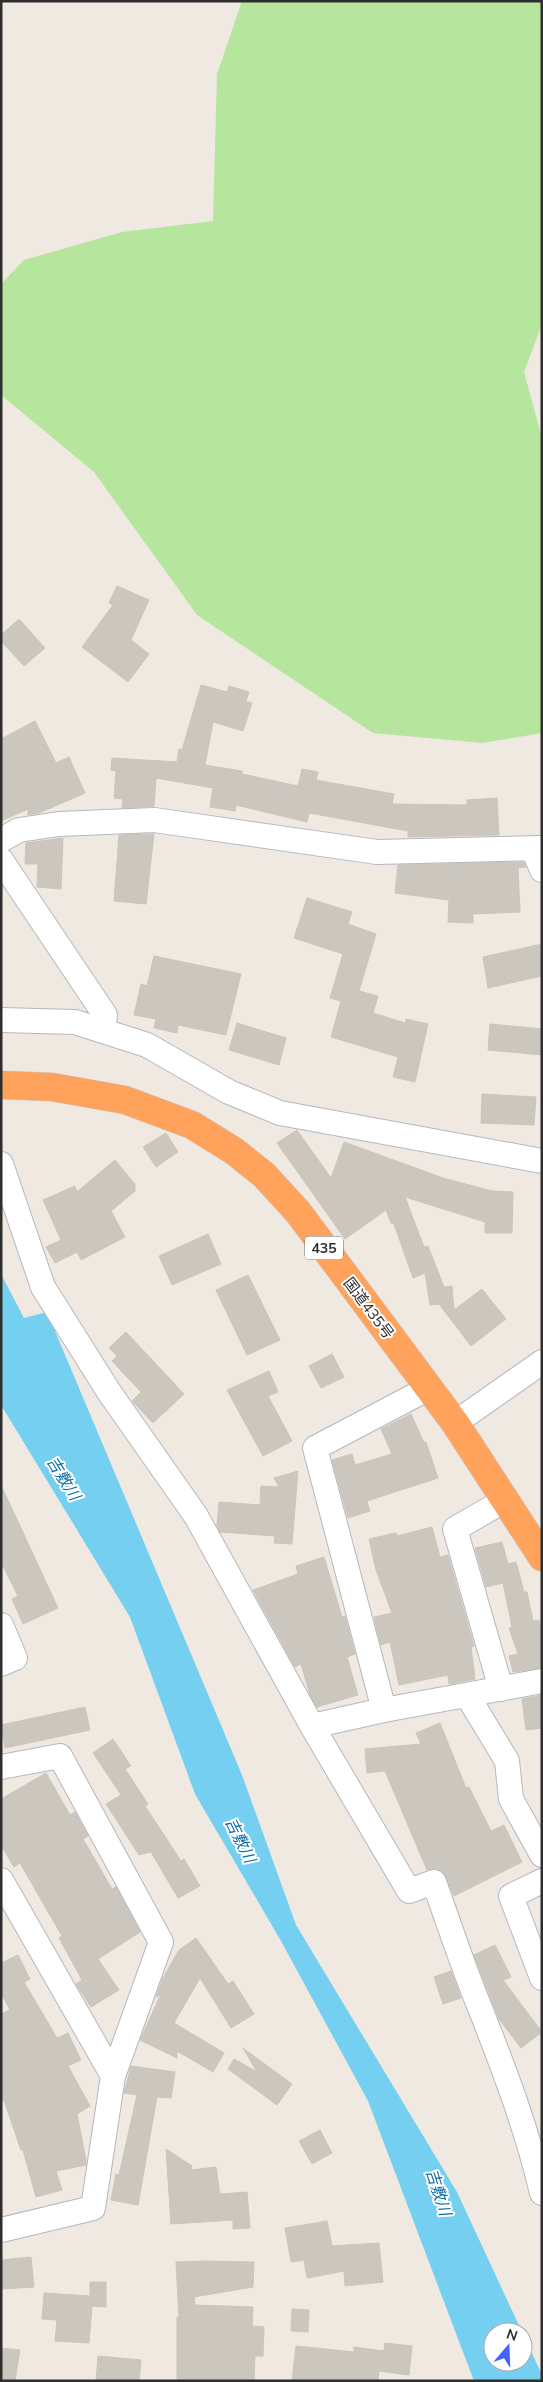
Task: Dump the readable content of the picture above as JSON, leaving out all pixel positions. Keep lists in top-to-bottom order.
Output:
{
  "streets": {
    "highway": ["435", "国道435号"]
  },
  "water": ["吉敷川"],
  "north": "top"
}
